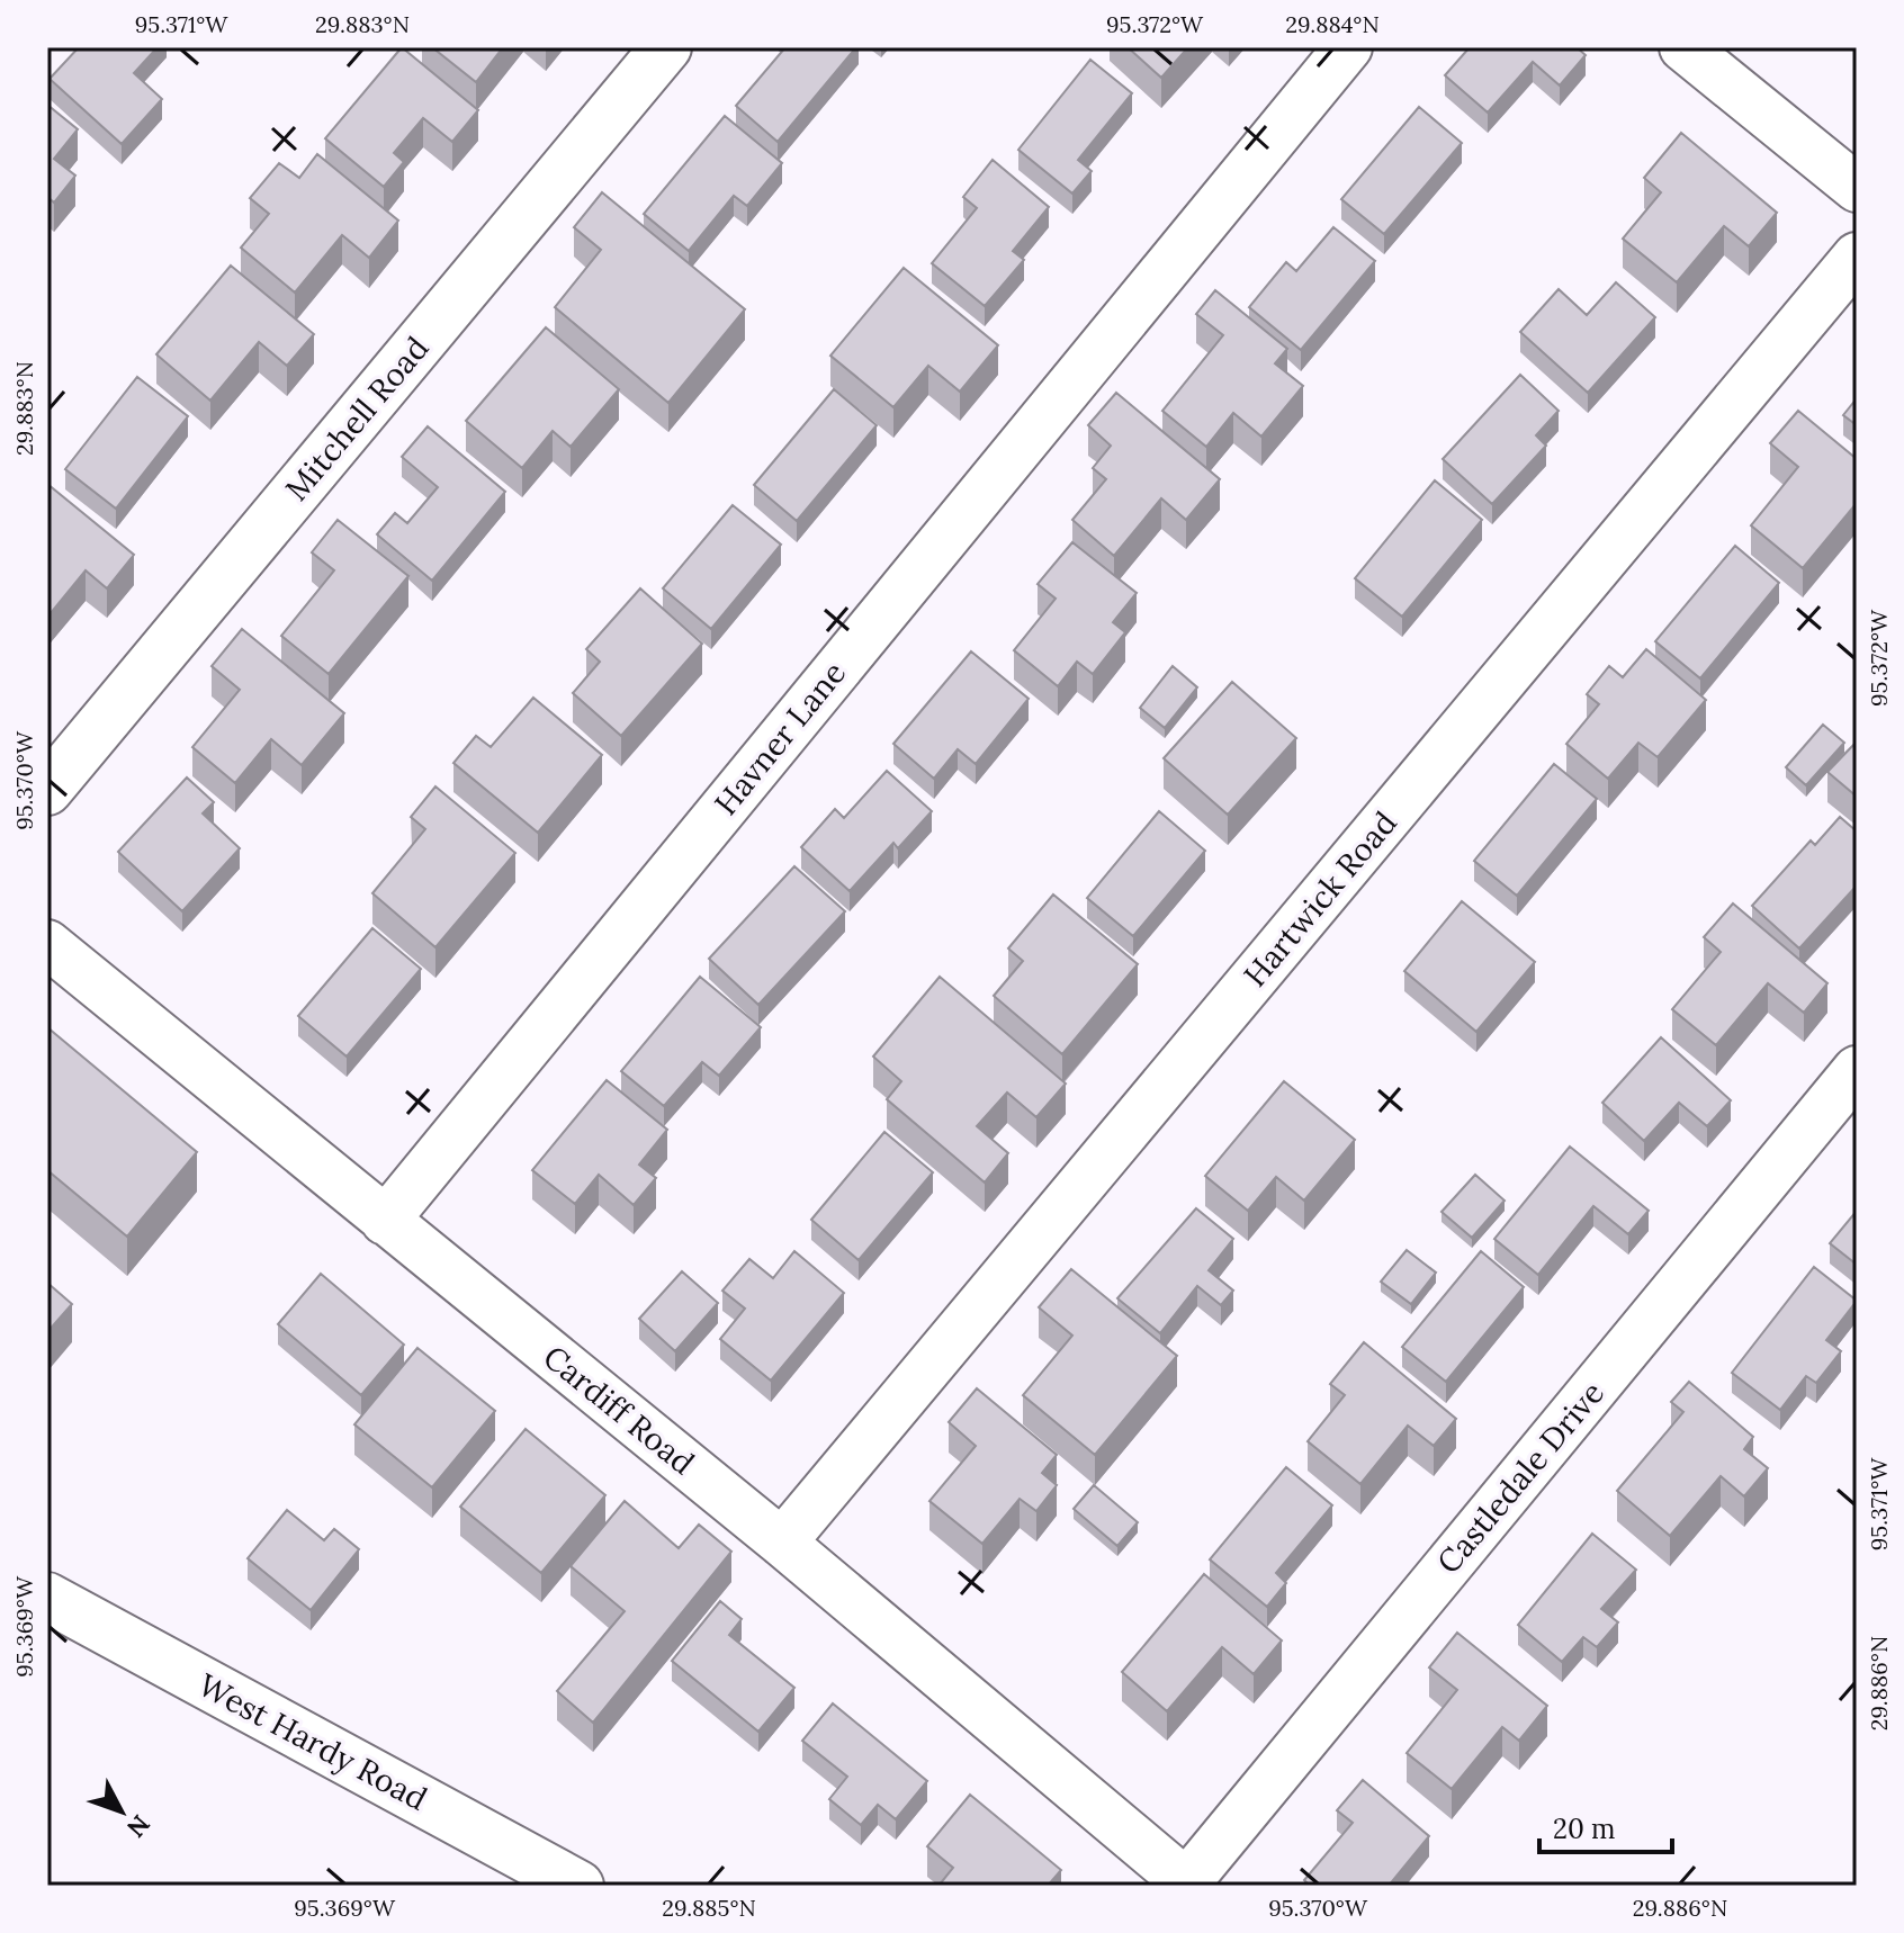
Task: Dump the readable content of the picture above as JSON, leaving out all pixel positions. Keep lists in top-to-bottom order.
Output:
{
  "streets": {
    "street": [
      "Mitchell Road",
      "Havner Lane",
      "Hartwick Road",
      "Cardiff Road",
      "Castledale Drive",
      "West Hardy Road"
    ]
  },
  "crossings": [
    ["Havner Lane", "Cardiff Road"],
    ["Hartwick Road", "Cardiff Road"],
    ["Cardiff Road", "Castledale Drive"]
  ],
  "scale_bar": "20 m",
  "north": "bottom right",
  "coordinates": [
    "95.371°W",
    "29.883°N",
    "95.372°W",
    "29.884°N",
    "95.370°W",
    "95.369°W",
    "29.886°N",
    "29.885°N"
  ]
}
